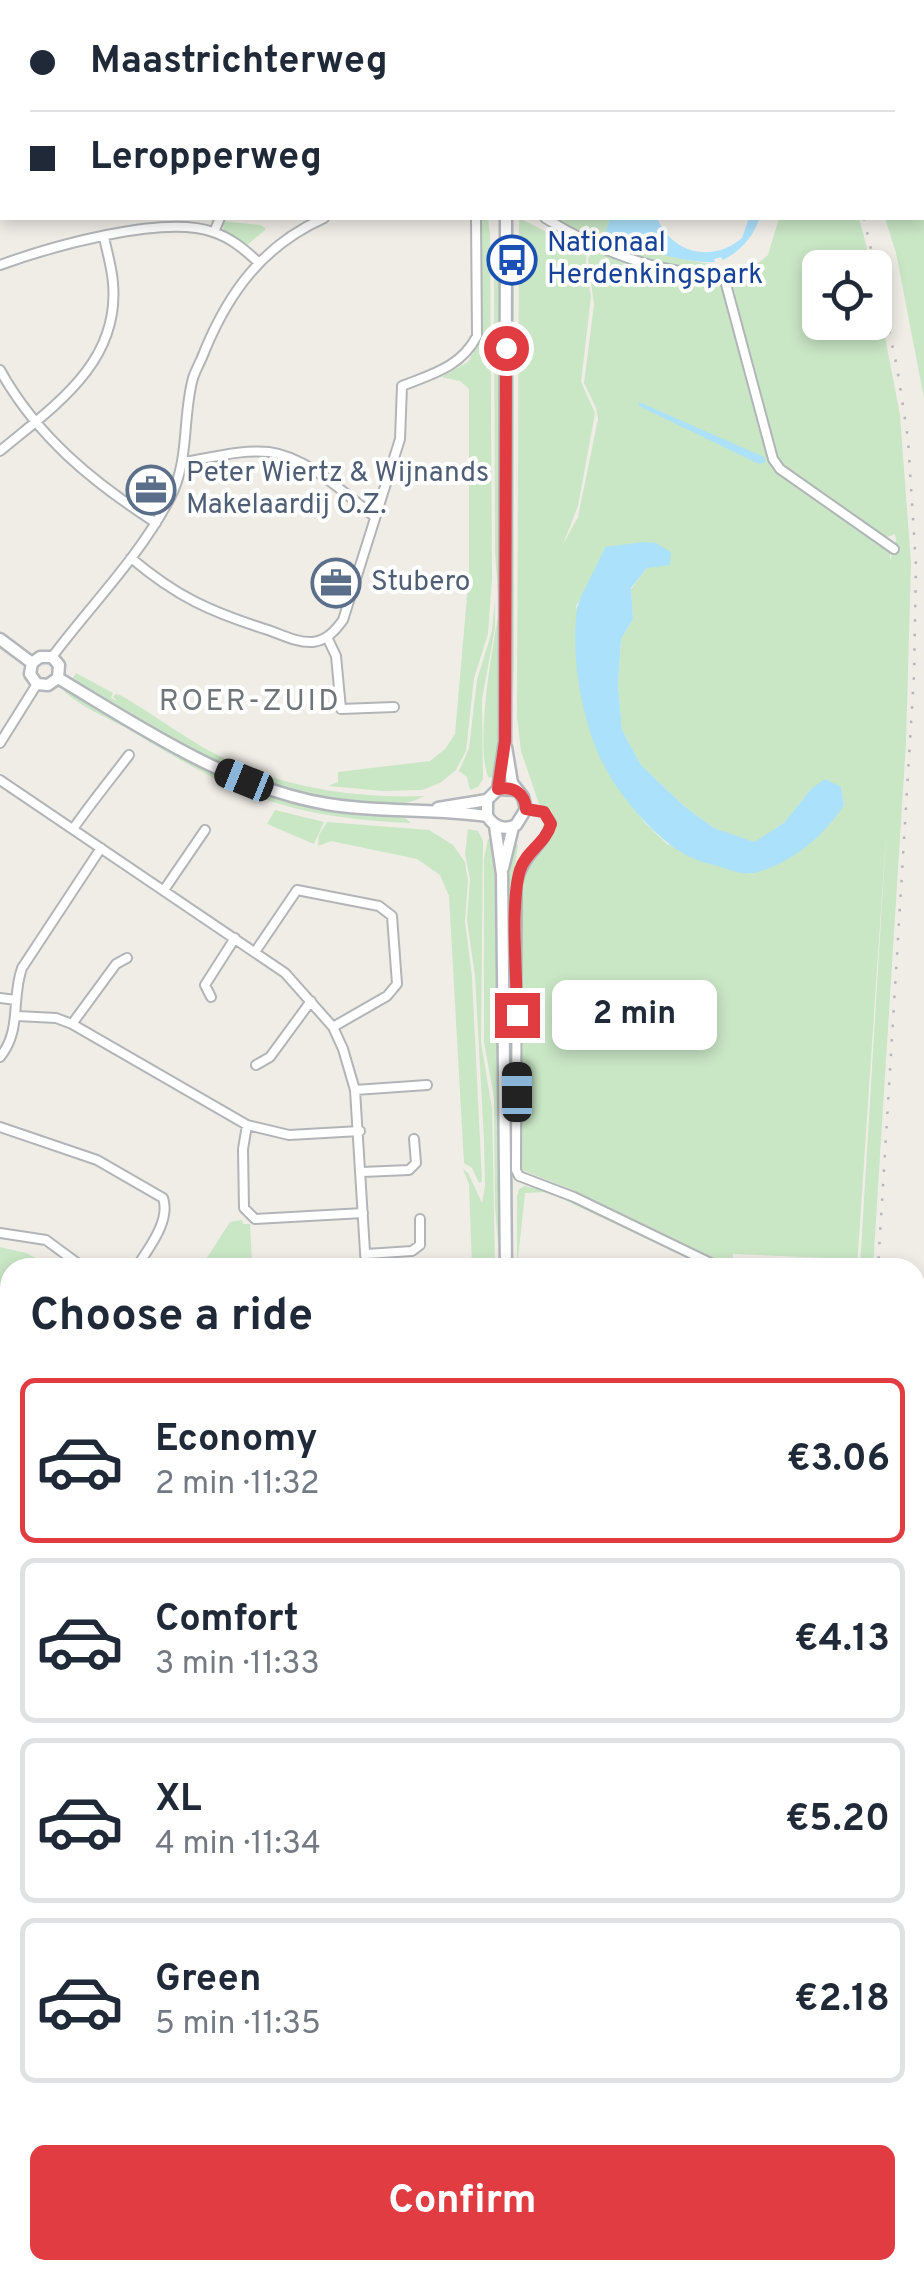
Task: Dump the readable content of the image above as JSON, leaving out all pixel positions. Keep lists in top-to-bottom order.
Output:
{
  "districts": ["ROER-ZUID"],
  "places": {
    "bus stop": ["Nationaal Herdenkingspark"],
    "office": ["Peter Wiertz & Wijnands Makelaardij O.Z.", "Stubero"]
  },
  "page": {
    "banner": ["Maastrichterweg", "Leropperweg"],
    "bubble": "2 min",
    "heading": "Choose a ride",
    "list": [
      {
        "name": "Economy",
        "note": "2 min · 11:32",
        "value": "€3.06"
      },
      {
        "name": "Comfort",
        "note": "3 min · 11:33",
        "value": "€4.13"
      },
      {
        "name": "XL",
        "note": "4 min · 11:34",
        "value": "€5.20"
      },
      {
        "name": "Green",
        "note": "5 min · 11:35",
        "value": "€2.18"
      }
    ],
    "buttons": "Confirm"
  }
}
